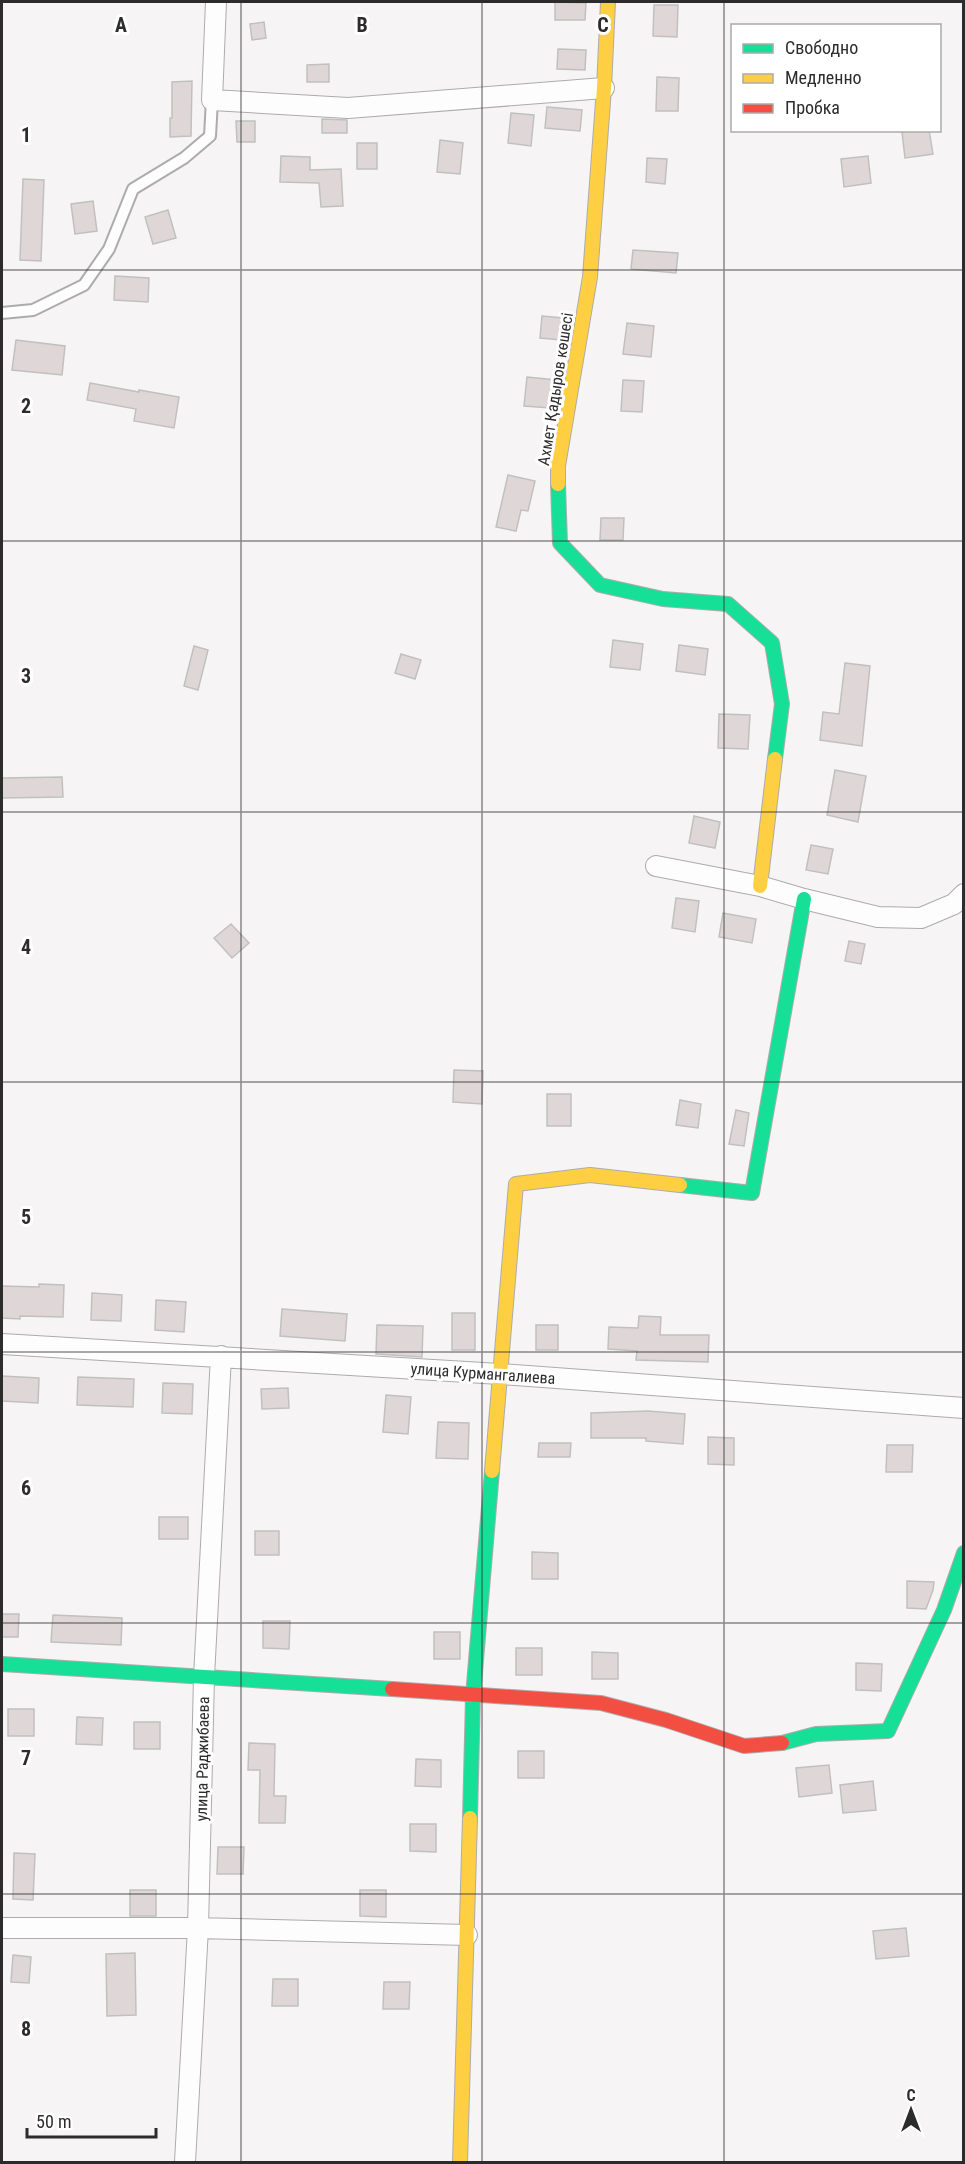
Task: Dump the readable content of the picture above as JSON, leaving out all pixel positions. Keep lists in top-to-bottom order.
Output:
{
  "streets": {
    "street": ["Ахмет Қадыров көшесі", "улица Курмангалиева", "улица Раджибаева"]
  },
  "crossings": [
    ["улица Курмангалиева", "улица Раджибаева"]
  ],
  "legend": ["Свободно", "Медленно", "Пробка"],
  "scale_bar": "50 m",
  "north": "top",
  "grid": {
    "columns": ["A", "B", "C"],
    "rows": [
      "1",
      "2",
      "3",
      "4",
      "5",
      "6",
      "7",
      "8"
    ]
  }
}
